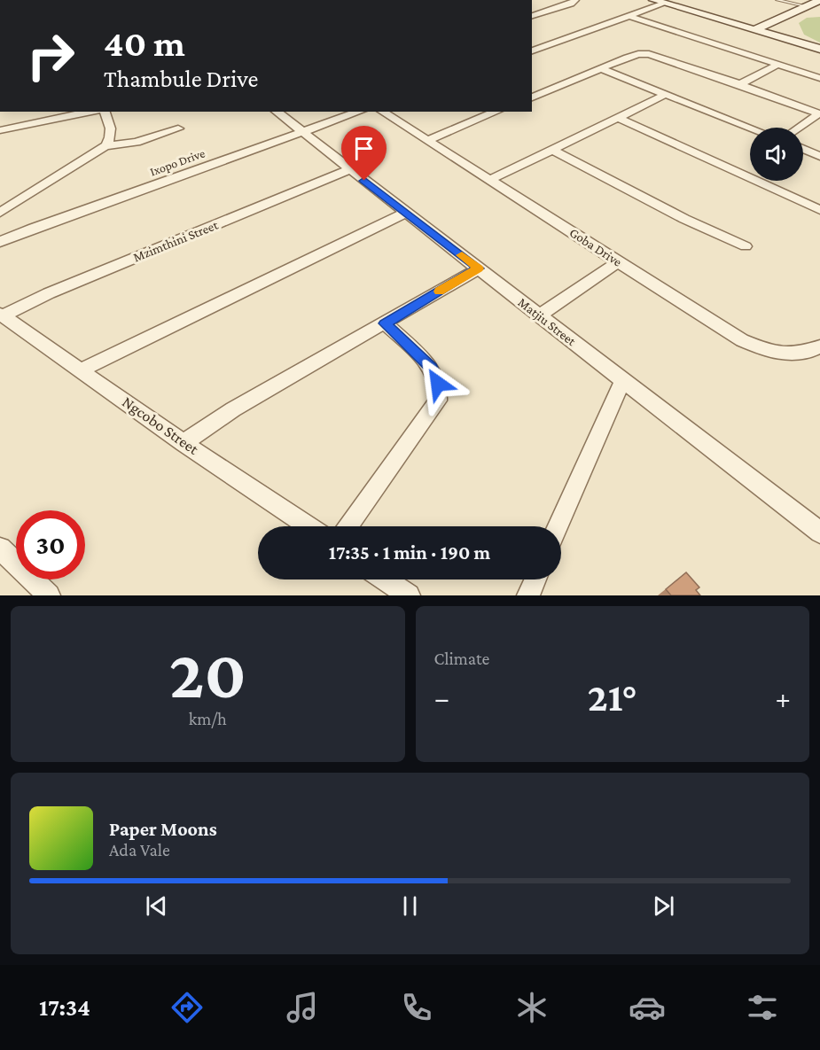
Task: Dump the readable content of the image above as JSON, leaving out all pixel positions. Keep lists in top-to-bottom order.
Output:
{
  "streets": {
    "street": [
      "Ixopo Drive",
      "Mzimthini Street",
      "Goba Drive",
      "Matjiu Street",
      "Ngcobo Street"
    ]
  },
  "crossings": [
    ["Ixopo Drive", "Matjiu Street"],
    ["Mzimthini Street", "Matjiu Street"],
    ["Mzimthini Street", "Ngcobo Street"]
  ],
  "page": {
    "turn": ["40 m", "Thambule Drive"],
    "limit": "30",
    "trip": "17:35 · 1 min · 190 m",
    "tile": [
      ["20", "km/h"],
      "Climate"
    ],
    "heat": ["−", "21°", "+"],
    "song": ["Paper Moons", "Ada Vale"],
    "tabs": "17:34"
  }
}
